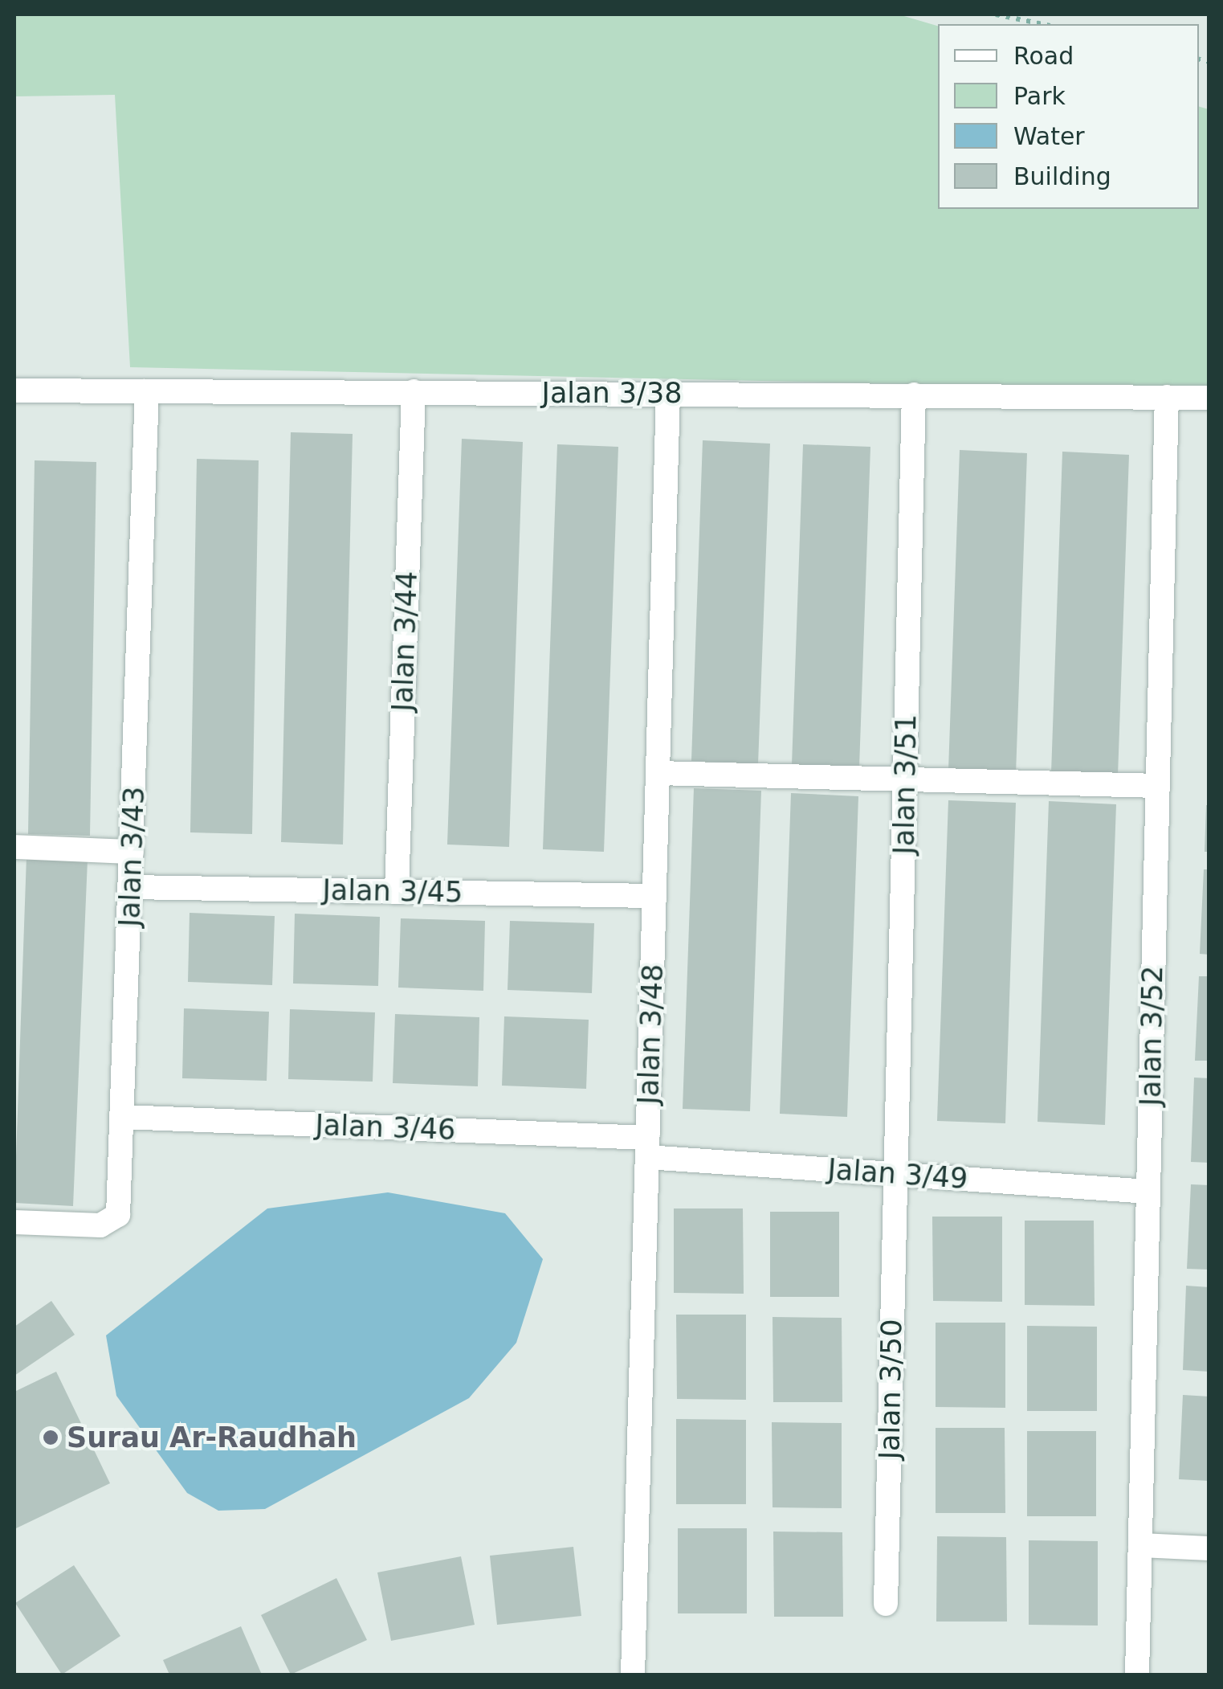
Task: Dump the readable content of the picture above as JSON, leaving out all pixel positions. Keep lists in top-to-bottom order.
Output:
{
  "streets": {
    "street": [
      "Jalan 3/38",
      "Jalan 3/44",
      "Jalan 3/51",
      "Jalan 3/43",
      "Jalan 3/45",
      "Jalan 3/48",
      "Jalan 3/52",
      "Jalan 3/46",
      "Jalan 3/49",
      "Jalan 3/50"
    ]
  },
  "crossings": [
    ["Jalan 3/38", "Jalan 3/44"],
    ["Jalan 3/38", "Jalan 3/51"],
    ["Jalan 3/38", "Jalan 3/43"],
    ["Jalan 3/38", "Jalan 3/48"],
    ["Jalan 3/38", "Jalan 3/52"],
    ["Jalan 3/44", "Jalan 3/45"],
    ["Jalan 3/51", "Jalan 3/49"],
    ["Jalan 3/51", "Jalan 3/50"],
    ["Jalan 3/43", "Jalan 3/45"],
    ["Jalan 3/43", "Jalan 3/46"],
    ["Jalan 3/45", "Jalan 3/48"],
    ["Jalan 3/48", "Jalan 3/46"],
    ["Jalan 3/48", "Jalan 3/49"],
    ["Jalan 3/52", "Jalan 3/49"],
    ["Jalan 3/46", "Jalan 3/49"],
    ["Jalan 3/49", "Jalan 3/50"]
  ],
  "places": ["Surau Ar-Raudhah"],
  "legend": [
    "Road",
    "Park",
    "Water",
    "Building"
  ]
}
